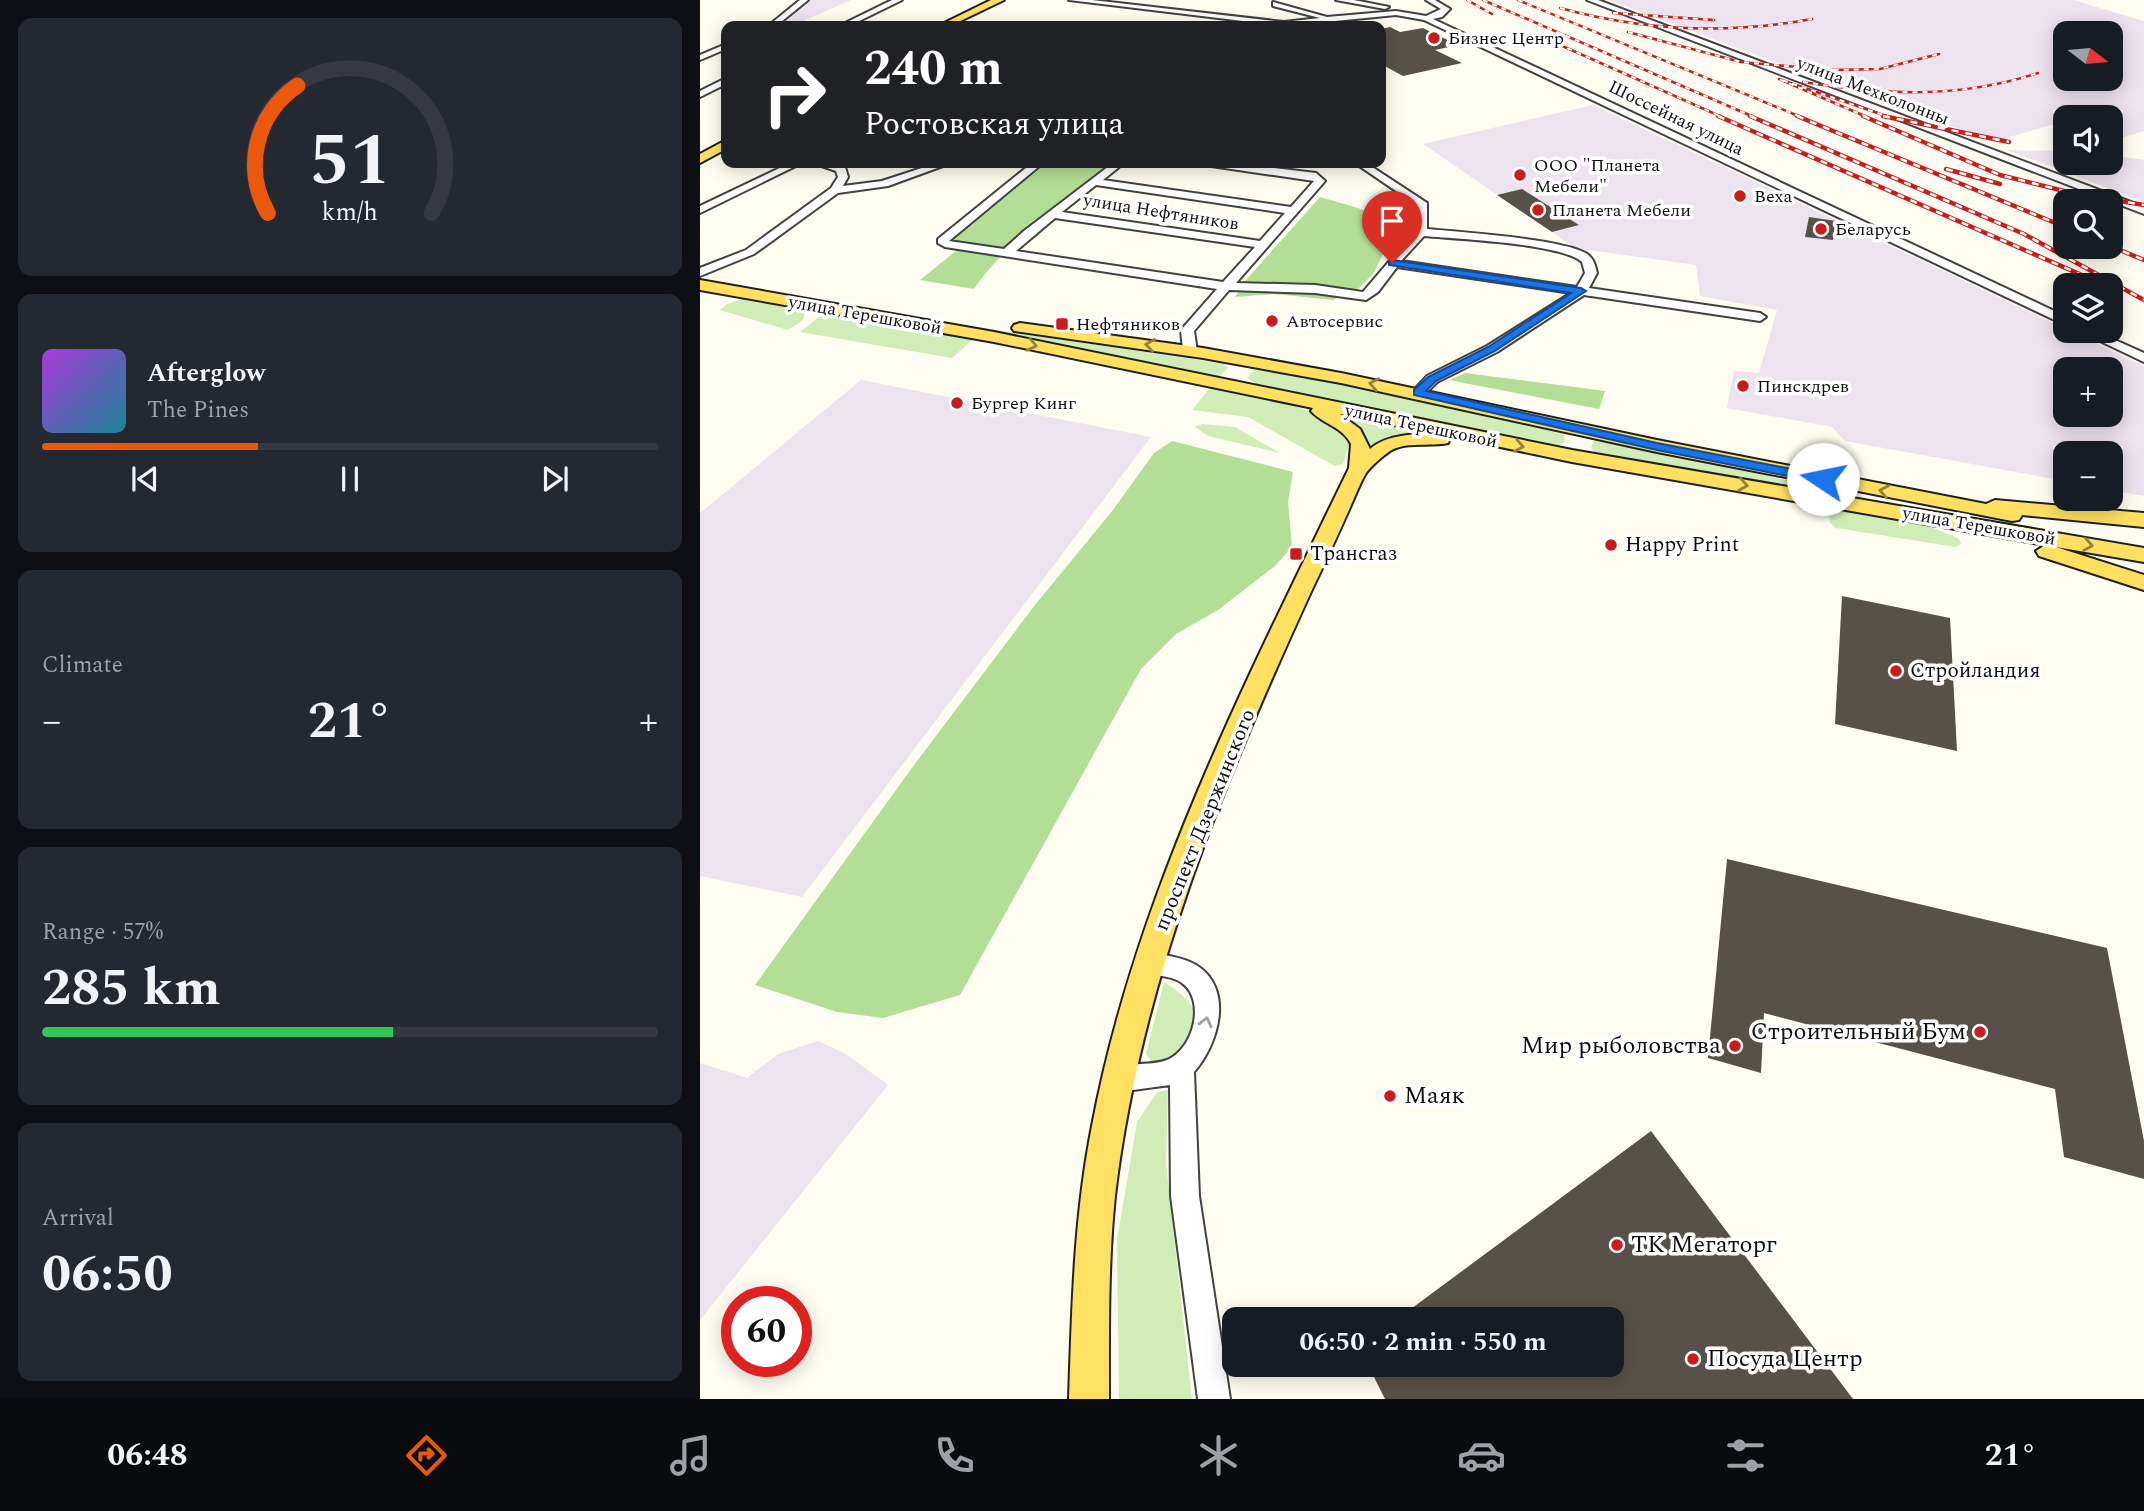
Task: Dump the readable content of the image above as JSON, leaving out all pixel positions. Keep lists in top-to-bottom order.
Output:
{
  "streets": {
    "main road": ["улица Терешковой", "проспект Дзержинского"],
    "street": ["улица Мехколонны", "Шоссейная улица", "улица Нефтяников"]
  },
  "places": {
    "other": [
      "Бизнес Центр",
      "ООО \"Планета Мебели\"",
      "Веха",
      "Планета Мебели",
      "Беларусь",
      "Автосервис",
      "Пинскдрев",
      "Бургер Кинг",
      "Happy Print",
      "Стройландия",
      "Строительный Бум",
      "Мир рыболовства",
      "Маяк",
      "ТК Мегаторг",
      "Посуда Центр"
    ],
    "transit": ["Нефтяников", "Трансгаз"]
  },
  "north": "right",
  "page": {
    "map_buttons": ["+", "−"],
    "turn": ["240 m", "Ростовская улица"],
    "song": ["Afterglow", "The Pines"],
    "tile": [
      "Climate",
      ["Range · 57%", "285 km"],
      ["Arrival", "06:50"]
    ],
    "heat": ["−", "21°", "+"],
    "limit": "60",
    "trip": "06:50 · 2 min · 550 m",
    "tabs": ["06:48", "21°"],
    "gauge": ["51", "km/h"]
  }
}
